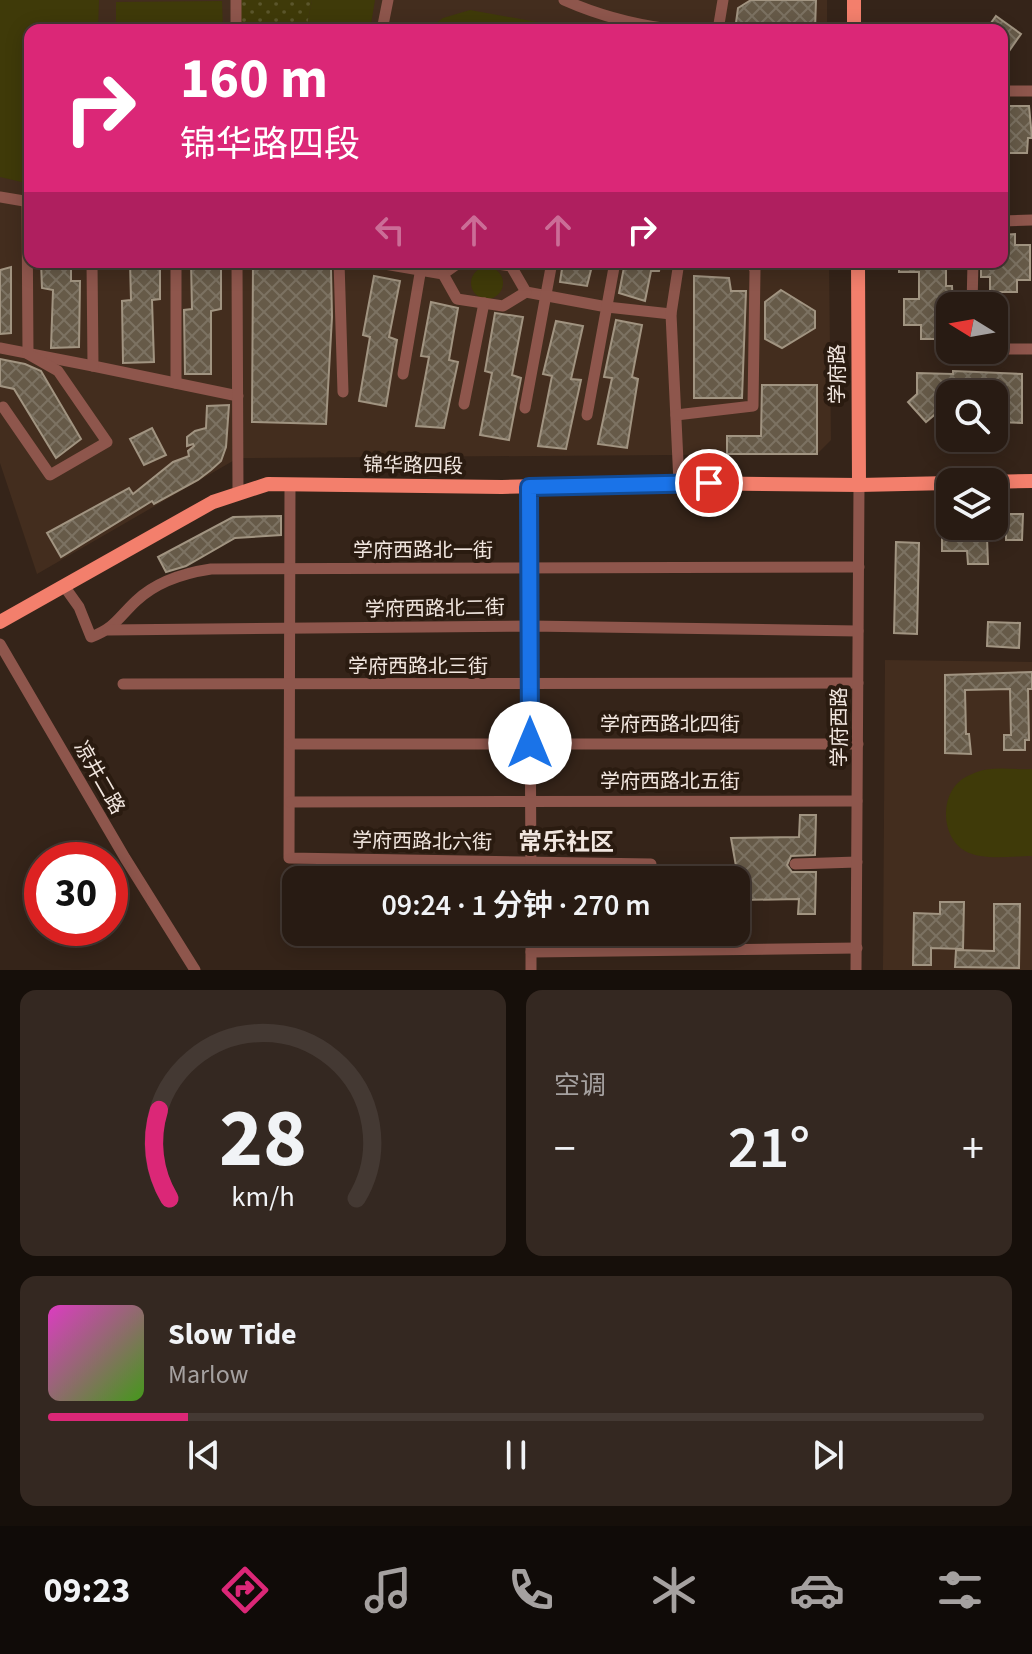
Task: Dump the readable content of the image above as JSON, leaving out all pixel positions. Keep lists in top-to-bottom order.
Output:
{
  "streets": {
    "main road": ["学府路", "锦华路四段"],
    "street": [
      "学府西路北一街",
      "学府西路北二街",
      "学府西路北三街",
      "学府西路北四街",
      "学府西路",
      "凉井二路",
      "学府西路北五街",
      "学府西路北六街"
    ]
  },
  "crossings": [
    ["学府路", "锦华路四段"],
    ["学府路", "学府西路"],
    ["锦华路四段", "学府西路"],
    ["学府西路北一街", "学府西路北二街"],
    ["学府西路北一街", "学府西路"],
    ["学府西路北二街", "学府西路"],
    ["学府西路北三街", "学府西路"],
    ["学府西路北四街", "学府西路"],
    ["学府西路", "学府西路北五街"],
    ["学府西路北五街", "学府西路北六街"]
  ],
  "districts": ["常乐社区"],
  "north": "left",
  "page": {
    "turn": ["160 m", "锦华路四段"],
    "limit": "30",
    "trip": "09:24 · 1 分钟 · 270 m",
    "tile": "空调",
    "heat": ["−", "21°", "+"],
    "song": ["Slow Tide", "Marlow"],
    "tabs": "09:23",
    "gauge": ["28", "km/h"]
  }
}
